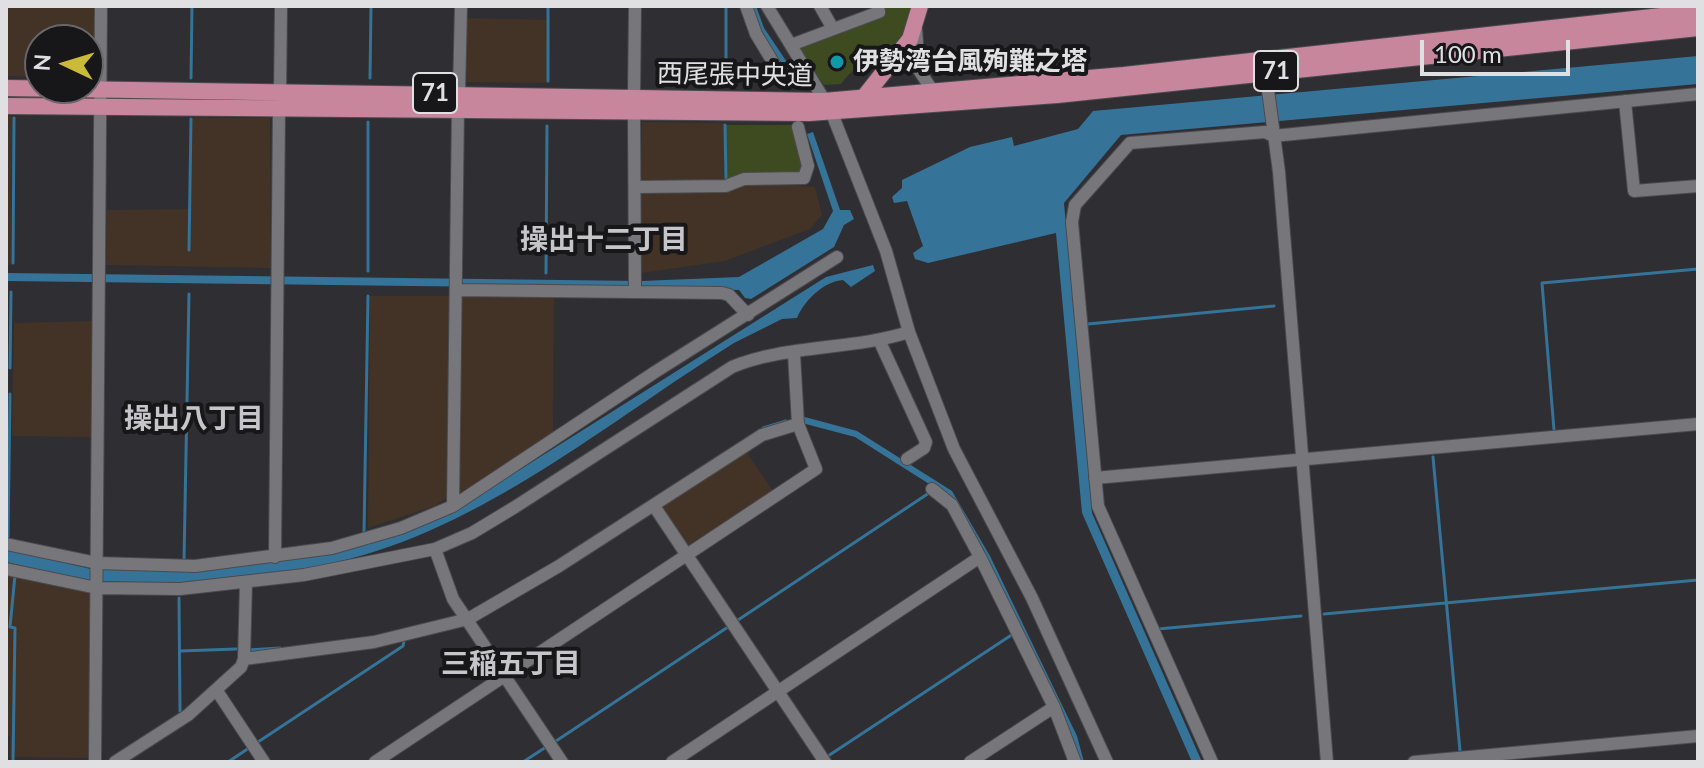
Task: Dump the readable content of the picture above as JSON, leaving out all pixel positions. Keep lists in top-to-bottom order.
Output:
{
  "streets": {
    "main road": ["71", "西尾張中央道"]
  },
  "districts": ["操出十二丁目", "操出八丁目", "三稲五丁目"],
  "places": ["伊勢湾台風殉難之塔"],
  "scale_bar": "100 m",
  "north": "left"
}
